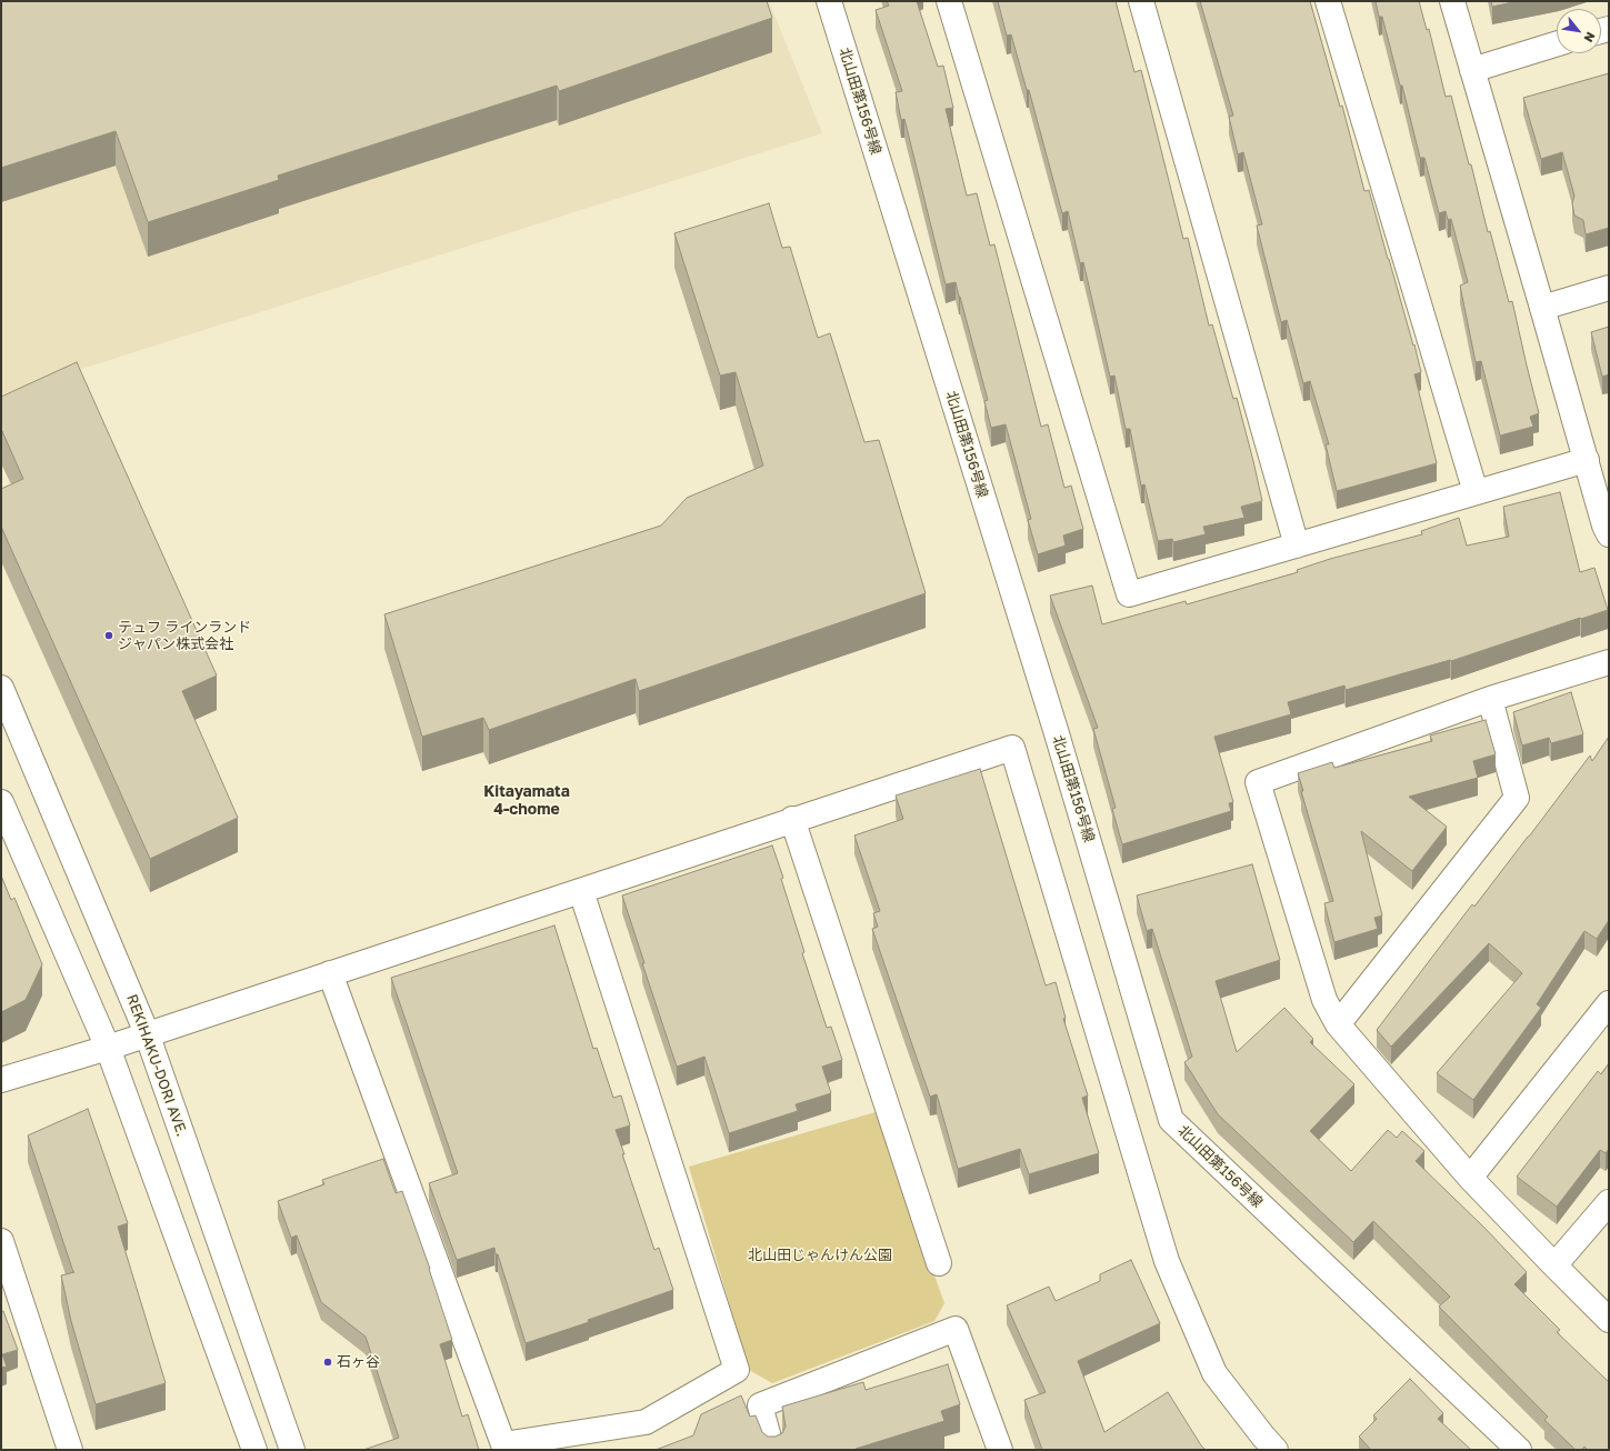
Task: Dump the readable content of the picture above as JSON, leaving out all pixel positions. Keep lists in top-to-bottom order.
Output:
{
  "streets": {
    "street": ["北山田第156号線", "REKIHAKU-DORI AVE."]
  },
  "districts": ["Kitayamata 4-chome"],
  "parks": ["北山田じゃんけん公園"],
  "places": ["テュフ ラインランド ジャパン株式会社", "石ヶ谷"],
  "north": "bottom right"
}
